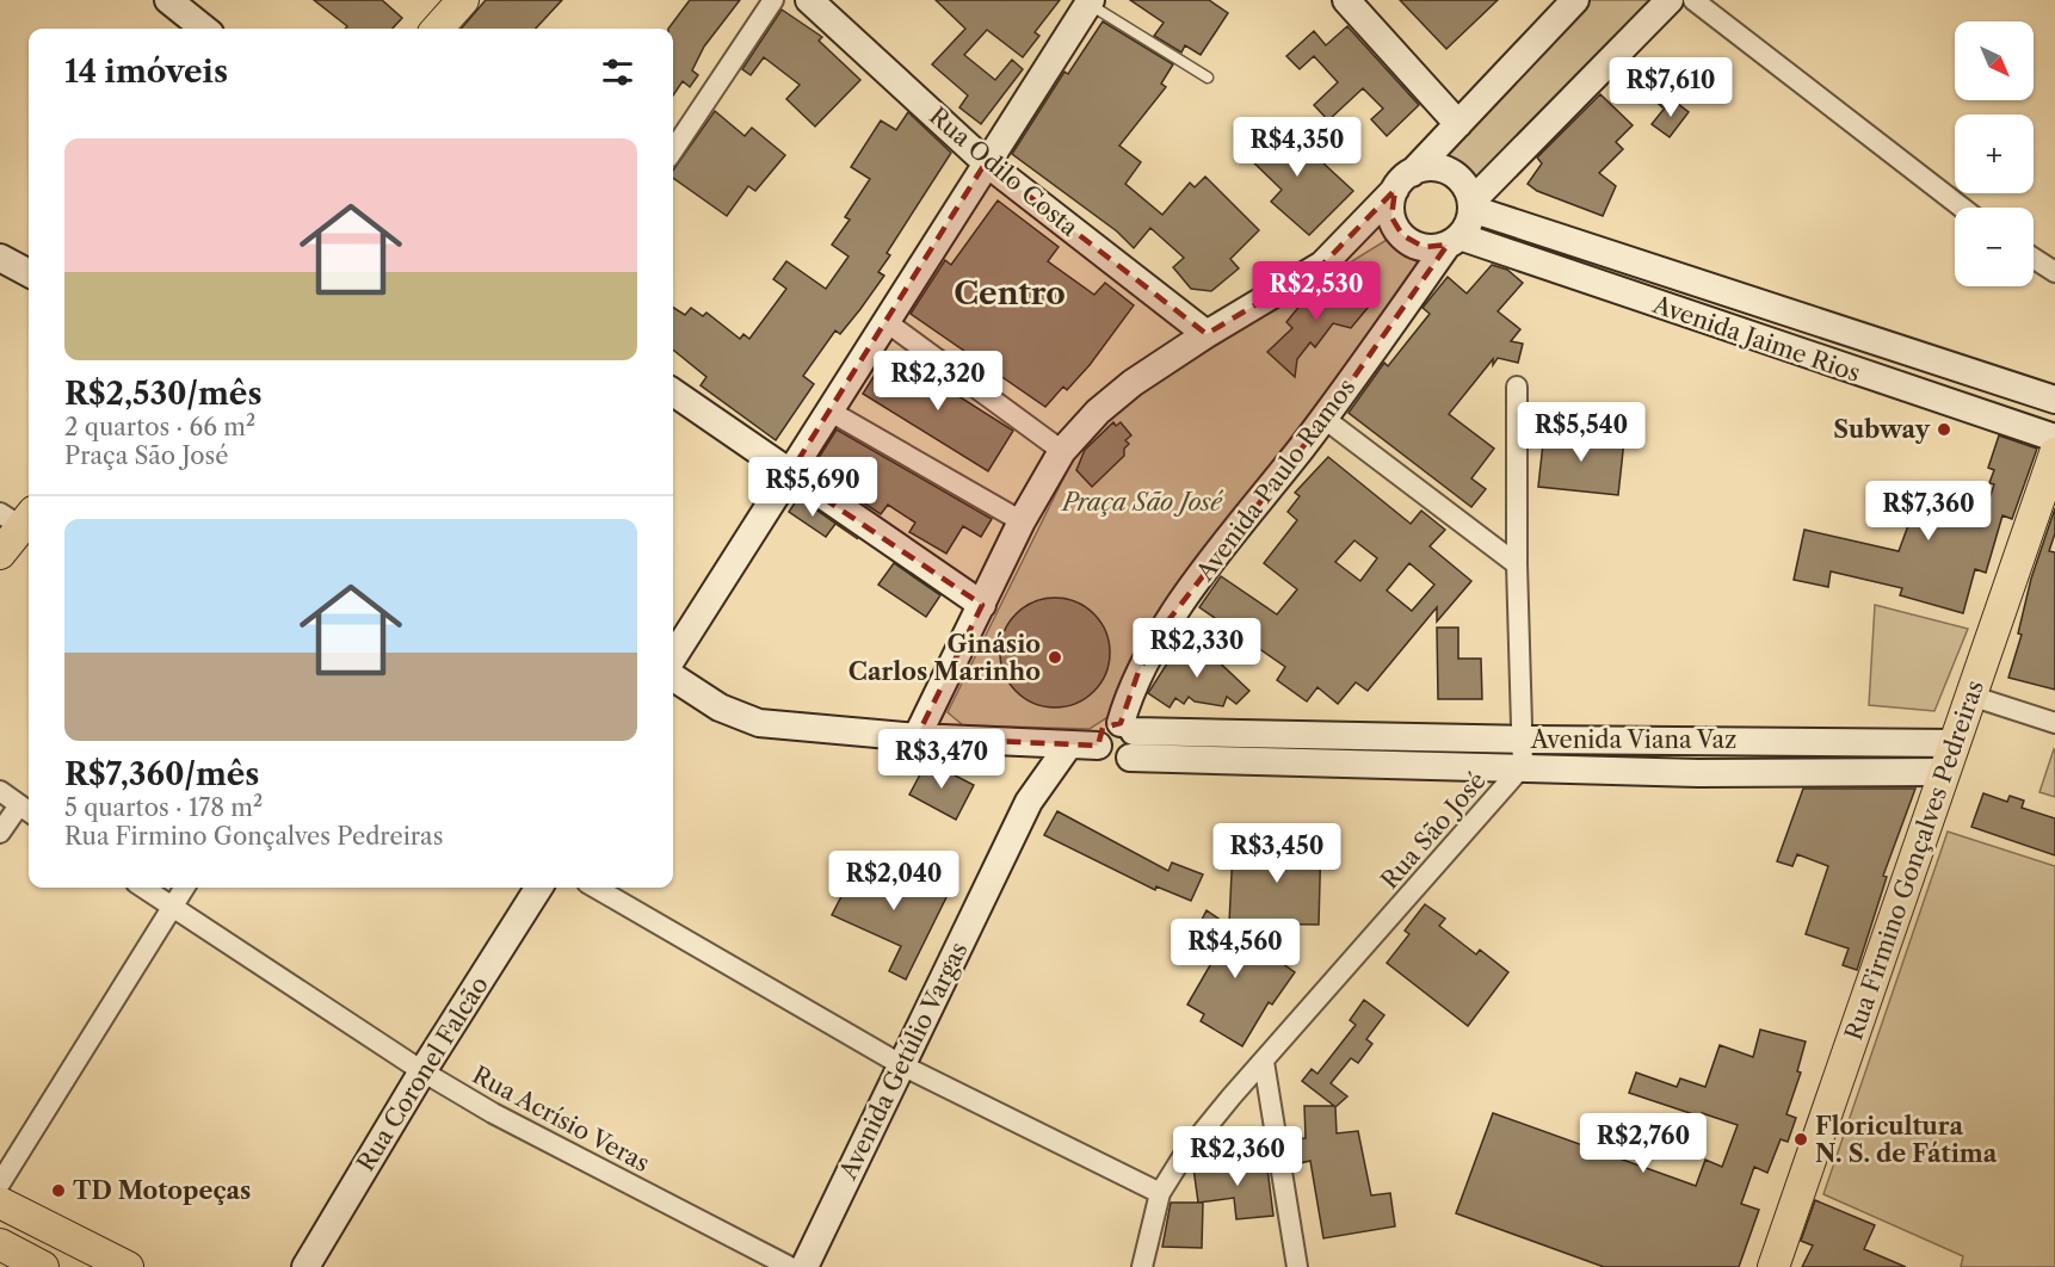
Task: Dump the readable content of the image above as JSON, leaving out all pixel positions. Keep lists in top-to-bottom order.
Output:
{
  "streets": {
    "main road": ["Rua Firmino Gonçalves Pedreiras"],
    "street": [
      "Rua Odilo Costa",
      "Avenida Jaime Rios",
      "Avenida Paulo Ramos",
      "Avenida Viana Vaz",
      "Rua São José",
      "Avenida Getúlio Vargas",
      "Rua Coronel Falcão",
      "Rua Acrísio Veras"
    ]
  },
  "crossings": [
    ["Avenida Jaime Rios", "Avenida Paulo Ramos"],
    ["Avenida Paulo Ramos", "Avenida Viana Vaz"],
    ["Avenida Viana Vaz", "Rua São José"],
    ["Avenida Viana Vaz", "Rua Firmino Gonçalves Pedreiras"],
    ["Rua Coronel Falcão", "Rua Acrísio Veras"]
  ],
  "districts": ["Centro"],
  "parks": ["Praça São José"],
  "places": [
    "Subway",
    "Ginásio Carlos Marinho",
    "Floricultura N. S. de Fátima",
    "TD Motopeças"
  ],
  "north": "bottom right",
  "page": {
    "map_buttons": ["+", "−"],
    "heading": "14 imóveis",
    "price": [
      "R$7,610",
      "R$4,350",
      "R$2,530",
      "R$2,320",
      "R$5,540",
      "R$5,690",
      "R$7,360",
      "R$2,330",
      "R$3,470",
      "R$3,450",
      "R$2,040",
      "R$4,560",
      "R$2,760",
      "R$2,360"
    ],
    "list": [
      {
        "name": "R$2,530/mês",
        "note": "2 quartos · 66 m² · Praça São José"
      },
      {
        "name": "R$7,360/mês",
        "note": "5 quartos · 178 m² · Rua Firmino Gonçalves Pedreiras"
      }
    ]
  }
}
